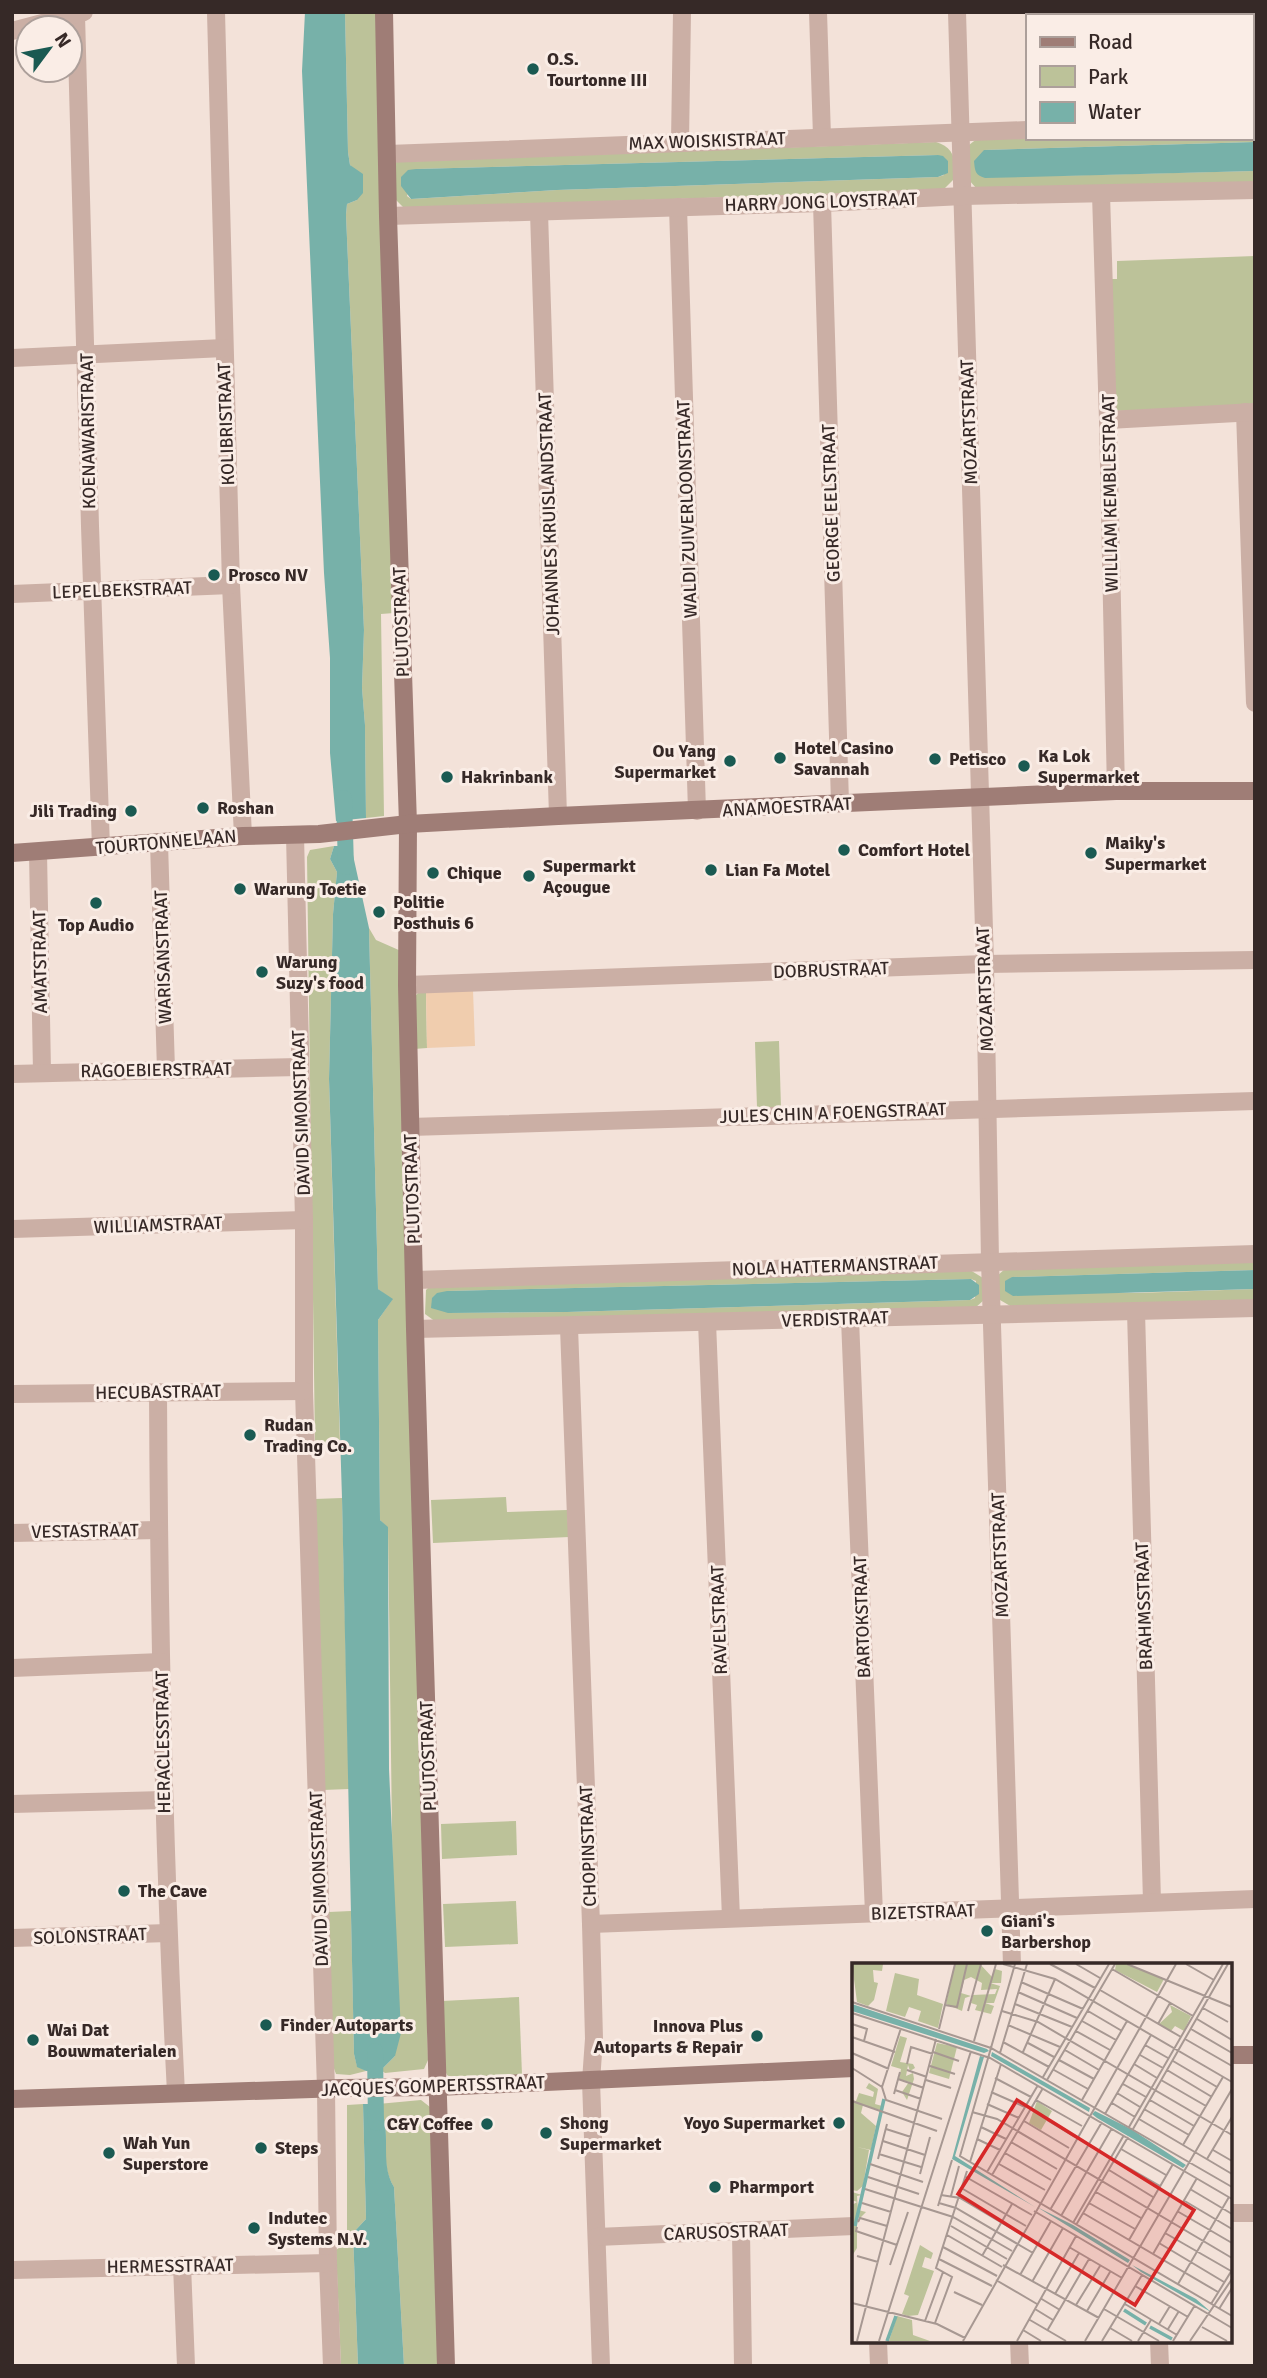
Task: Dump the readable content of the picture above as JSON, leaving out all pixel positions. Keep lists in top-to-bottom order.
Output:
{
  "streets": {
    "street": [
      "MAX WOISKISTRAAT",
      "HARRY JONG LOYSTRAAT",
      "MOZARTSTRAAT",
      "KOLIBRISTRAAT",
      "KOENAWARISTRAAT",
      "WILLIAM KEMBLESTRAAT",
      "GEORGE EELSTRAAT",
      "WALDI ZUIVERLOONSTRAAT",
      "JOHANNES KRUISLANDSTRAAT",
      "LEPELBEKSTRAAT",
      "PLUTOSTRAAT",
      "ANAMOESTRAAT",
      "TOURTONNELAAN",
      "WARISANSTRAAT",
      "AMATSTRAAT",
      "DOBRUSTRAAT",
      "RAGOEBIERSTRAAT",
      "DAVID SIMONSTRAAT",
      "JULES CHIN A FOENGSTRAAT",
      "WILLIAMSTRAAT",
      "NOLA HATTERMANSTRAAT",
      "VERDISTRAAT",
      "HECUBASTRAAT",
      "VESTASTRAAT",
      "BRAHMSSTRAAT",
      "BARTOKSTRAAT",
      "RAVELSTRAAT",
      "HERACLESSTRAAT",
      "CHOPINSTRAAT",
      "DAVID SIMONSSTRAAT",
      "BIZETSTRAAT",
      "SOLONSTRAAT",
      "JACQUES GOMPERTSSTRAAT",
      "CARUSOSTRAAT",
      "HERMESSTRAAT"
    ]
  },
  "crossings": [
    ["MAX WOISKISTRAAT", "MOZARTSTRAAT"],
    ["MAX WOISKISTRAAT", "PLUTOSTRAAT"],
    ["HARRY JONG LOYSTRAAT", "MOZARTSTRAAT"],
    ["HARRY JONG LOYSTRAAT", "WILLIAM KEMBLESTRAAT"],
    ["HARRY JONG LOYSTRAAT", "GEORGE EELSTRAAT"],
    ["HARRY JONG LOYSTRAAT", "WALDI ZUIVERLOONSTRAAT"],
    ["HARRY JONG LOYSTRAAT", "JOHANNES KRUISLANDSTRAAT"],
    ["HARRY JONG LOYSTRAAT", "PLUTOSTRAAT"],
    ["MOZARTSTRAAT", "ANAMOESTRAAT"],
    ["MOZARTSTRAAT", "DOBRUSTRAAT"],
    ["MOZARTSTRAAT", "JULES CHIN A FOENGSTRAAT"],
    ["MOZARTSTRAAT", "NOLA HATTERMANSTRAAT"],
    ["MOZARTSTRAAT", "VERDISTRAAT"],
    ["MOZARTSTRAAT", "BIZETSTRAAT"],
    ["KOLIBRISTRAAT", "LEPELBEKSTRAAT"],
    ["KOLIBRISTRAAT", "TOURTONNELAAN"],
    ["KOENAWARISTRAAT", "LEPELBEKSTRAAT"],
    ["KOENAWARISTRAAT", "TOURTONNELAAN"],
    ["WILLIAM KEMBLESTRAAT", "ANAMOESTRAAT"],
    ["GEORGE EELSTRAAT", "ANAMOESTRAAT"],
    ["WALDI ZUIVERLOONSTRAAT", "ANAMOESTRAAT"],
    ["JOHANNES KRUISLANDSTRAAT", "ANAMOESTRAAT"],
    ["PLUTOSTRAAT", "ANAMOESTRAAT"],
    ["PLUTOSTRAAT", "DOBRUSTRAAT"],
    ["PLUTOSTRAAT", "JULES CHIN A FOENGSTRAAT"],
    ["PLUTOSTRAAT", "NOLA HATTERMANSTRAAT"],
    ["PLUTOSTRAAT", "VERDISTRAAT"],
    ["PLUTOSTRAAT", "JACQUES GOMPERTSSTRAAT"],
    ["ANAMOESTRAAT", "TOURTONNELAAN"],
    ["TOURTONNELAAN", "WARISANSTRAAT"],
    ["TOURTONNELAAN", "AMATSTRAAT"],
    ["TOURTONNELAAN", "DAVID SIMONSTRAAT"],
    ["WARISANSTRAAT", "RAGOEBIERSTRAAT"],
    ["AMATSTRAAT", "RAGOEBIERSTRAAT"],
    ["RAGOEBIERSTRAAT", "DAVID SIMONSTRAAT"],
    ["DAVID SIMONSTRAAT", "WILLIAMSTRAAT"],
    ["DAVID SIMONSTRAAT", "HECUBASTRAAT"],
    ["DAVID SIMONSTRAAT", "DAVID SIMONSSTRAAT"],
    ["VERDISTRAAT", "BRAHMSSTRAAT"],
    ["VERDISTRAAT", "BARTOKSTRAAT"],
    ["VERDISTRAAT", "RAVELSTRAAT"],
    ["VERDISTRAAT", "CHOPINSTRAAT"],
    ["HECUBASTRAAT", "HERACLESSTRAAT"],
    ["HECUBASTRAAT", "DAVID SIMONSSTRAAT"],
    ["VESTASTRAAT", "HERACLESSTRAAT"],
    ["BRAHMSSTRAAT", "BIZETSTRAAT"],
    ["BARTOKSTRAAT", "BIZETSTRAAT"],
    ["RAVELSTRAAT", "BIZETSTRAAT"],
    ["HERACLESSTRAAT", "SOLONSTRAAT"],
    ["HERACLESSTRAAT", "JACQUES GOMPERTSSTRAAT"],
    ["CHOPINSTRAAT", "BIZETSTRAAT"],
    ["CHOPINSTRAAT", "JACQUES GOMPERTSSTRAAT"],
    ["CHOPINSTRAAT", "CARUSOSTRAAT"],
    ["DAVID SIMONSSTRAAT", "JACQUES GOMPERTSSTRAAT"],
    ["DAVID SIMONSSTRAAT", "HERMESSTRAAT"]
  ],
  "places": [
    "O.S. Tourtonne III",
    "Prosco NV",
    "Hotel Casino Savannah",
    "Petisco",
    "Ou Yang Supermarket",
    "Ka Lok Supermarket",
    "Hakrinbank",
    "Roshan",
    "Jili Trading",
    "Comfort Hotel",
    "Maiky's Supermarket",
    "Lian Fa Motel",
    "Chique",
    "Supermarkt Açougue",
    "Warung Toetie",
    "Top Audio",
    "Politie Posthuis 6",
    "Warung Suzy's food",
    "Rudan Trading Co.",
    "The Cave",
    "Giani's Barbershop",
    "Finder Autoparts",
    "Innova Plus Autoparts & Repair",
    "Wai Dat Bouwmaterialen",
    "Yoyo Supermarket",
    "C&Y Coffee",
    "Shong Supermarket",
    "Steps",
    "Wah Yun Superstore",
    "Pharmport",
    "Indutec Systems N.V."
  ],
  "legend": ["Road", "Park", "Water"],
  "north": "top right"
}
